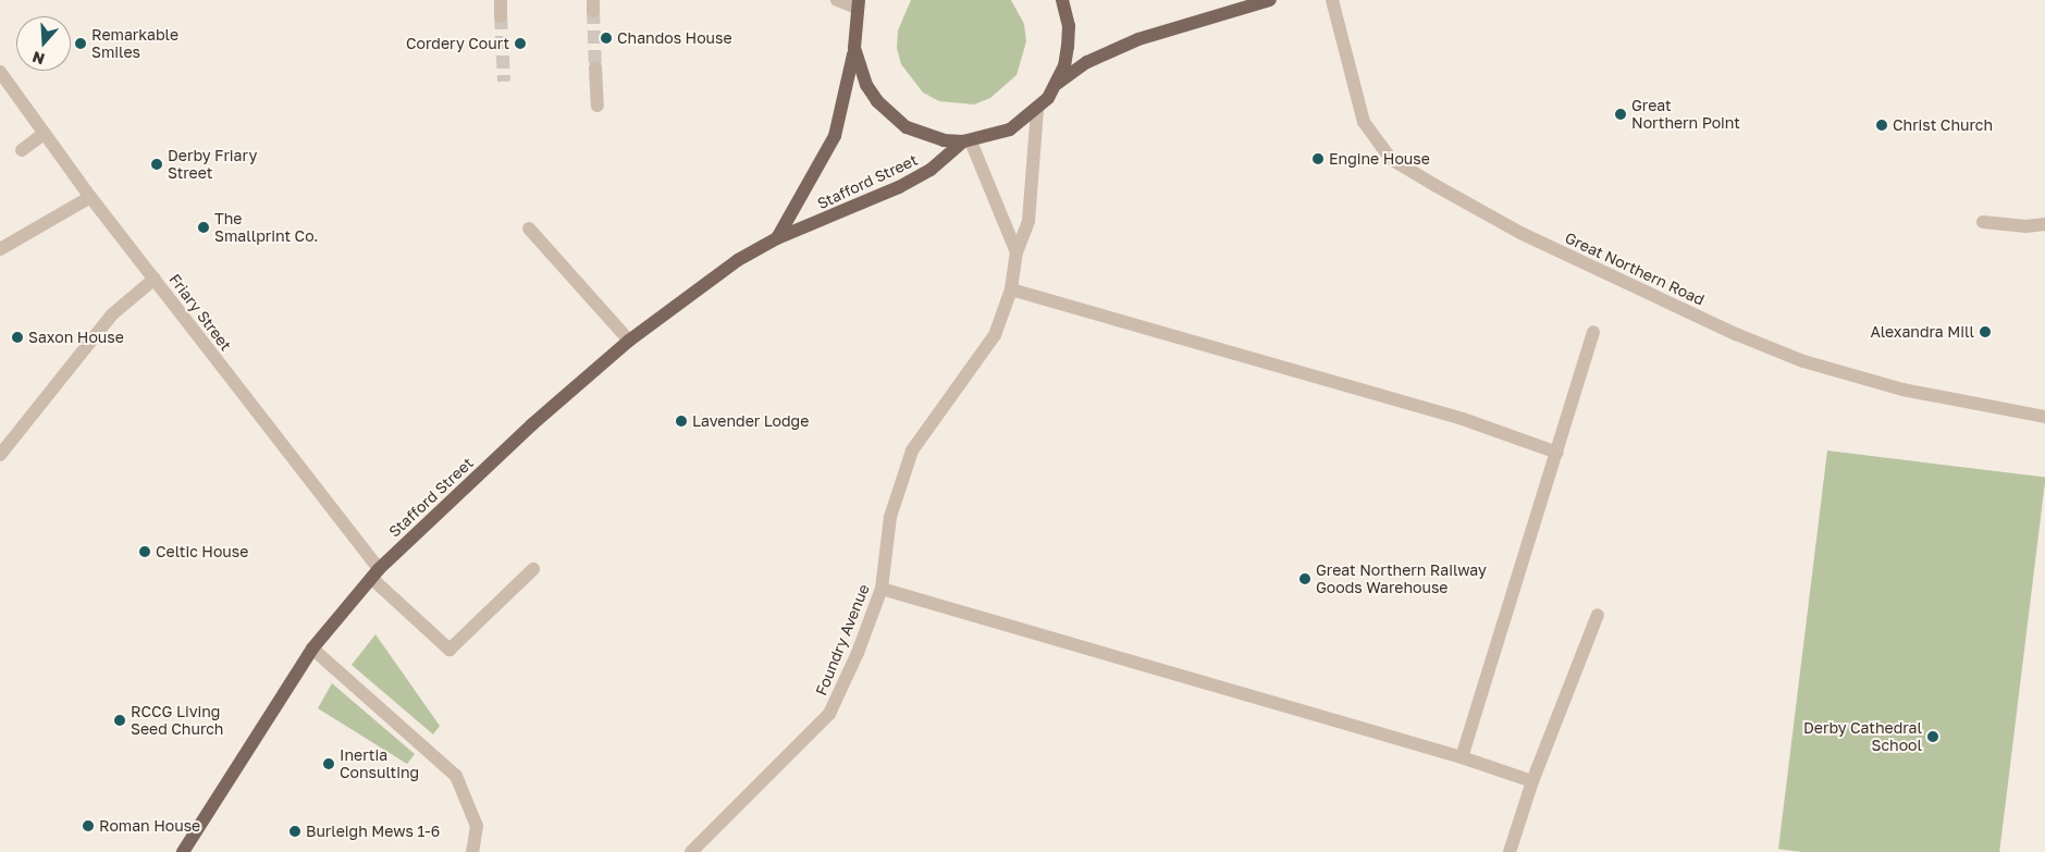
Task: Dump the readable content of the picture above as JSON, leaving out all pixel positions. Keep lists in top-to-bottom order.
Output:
{
  "streets": {
    "main road": ["Stafford Street"],
    "street": ["Great Northern Road", "Friary Street", "Foundry Avenue"]
  },
  "crossings": [
    ["Stafford Street", "Friary Street"]
  ],
  "places": [
    "Chandos House",
    "Remarkable Smiles",
    "Cordery Court",
    "Great Northern Point",
    "Christ Church",
    "Engine House",
    "Derby Friary Street",
    "The Smallprint Co.",
    "Alexandra Mill",
    "Saxon House",
    "Lavender Lodge",
    "Celtic House",
    "Great Northern Railway Goods Warehouse",
    "RCCG Living Seed Church",
    "Derby Cathedral School",
    "Inertia Consulting",
    "Roman House",
    "Burleigh Mews 1-6"
  ],
  "north": "bottom"
}
